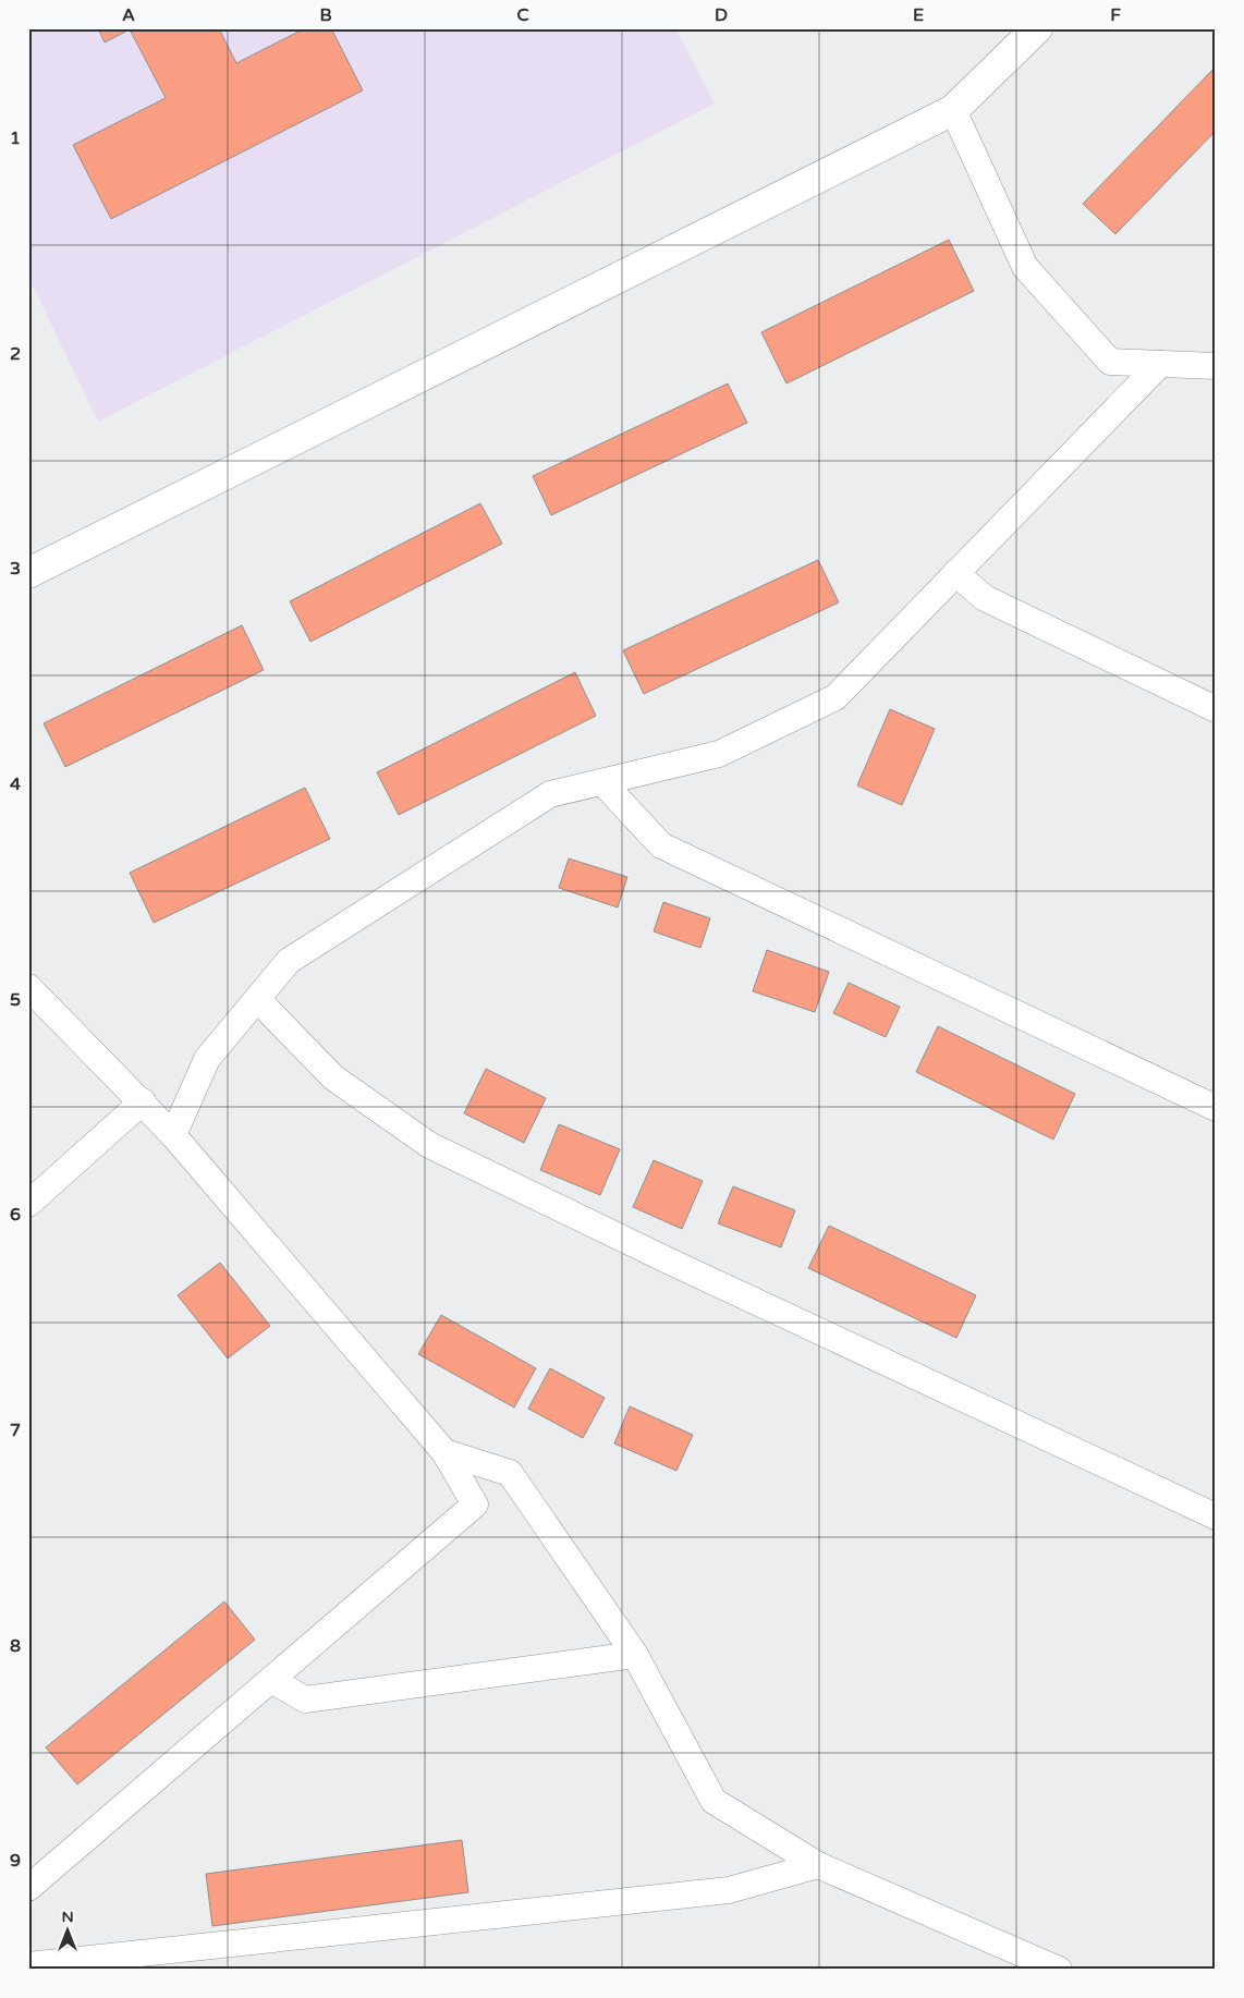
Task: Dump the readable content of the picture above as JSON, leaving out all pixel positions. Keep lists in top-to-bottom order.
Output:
{
  "north": "top",
  "grid": {
    "columns": [
      "A",
      "B",
      "C",
      "D",
      "E",
      "F"
    ],
    "rows": [
      "1",
      "2",
      "3",
      "4",
      "5",
      "6",
      "7",
      "8",
      "9"
    ]
  }
}
